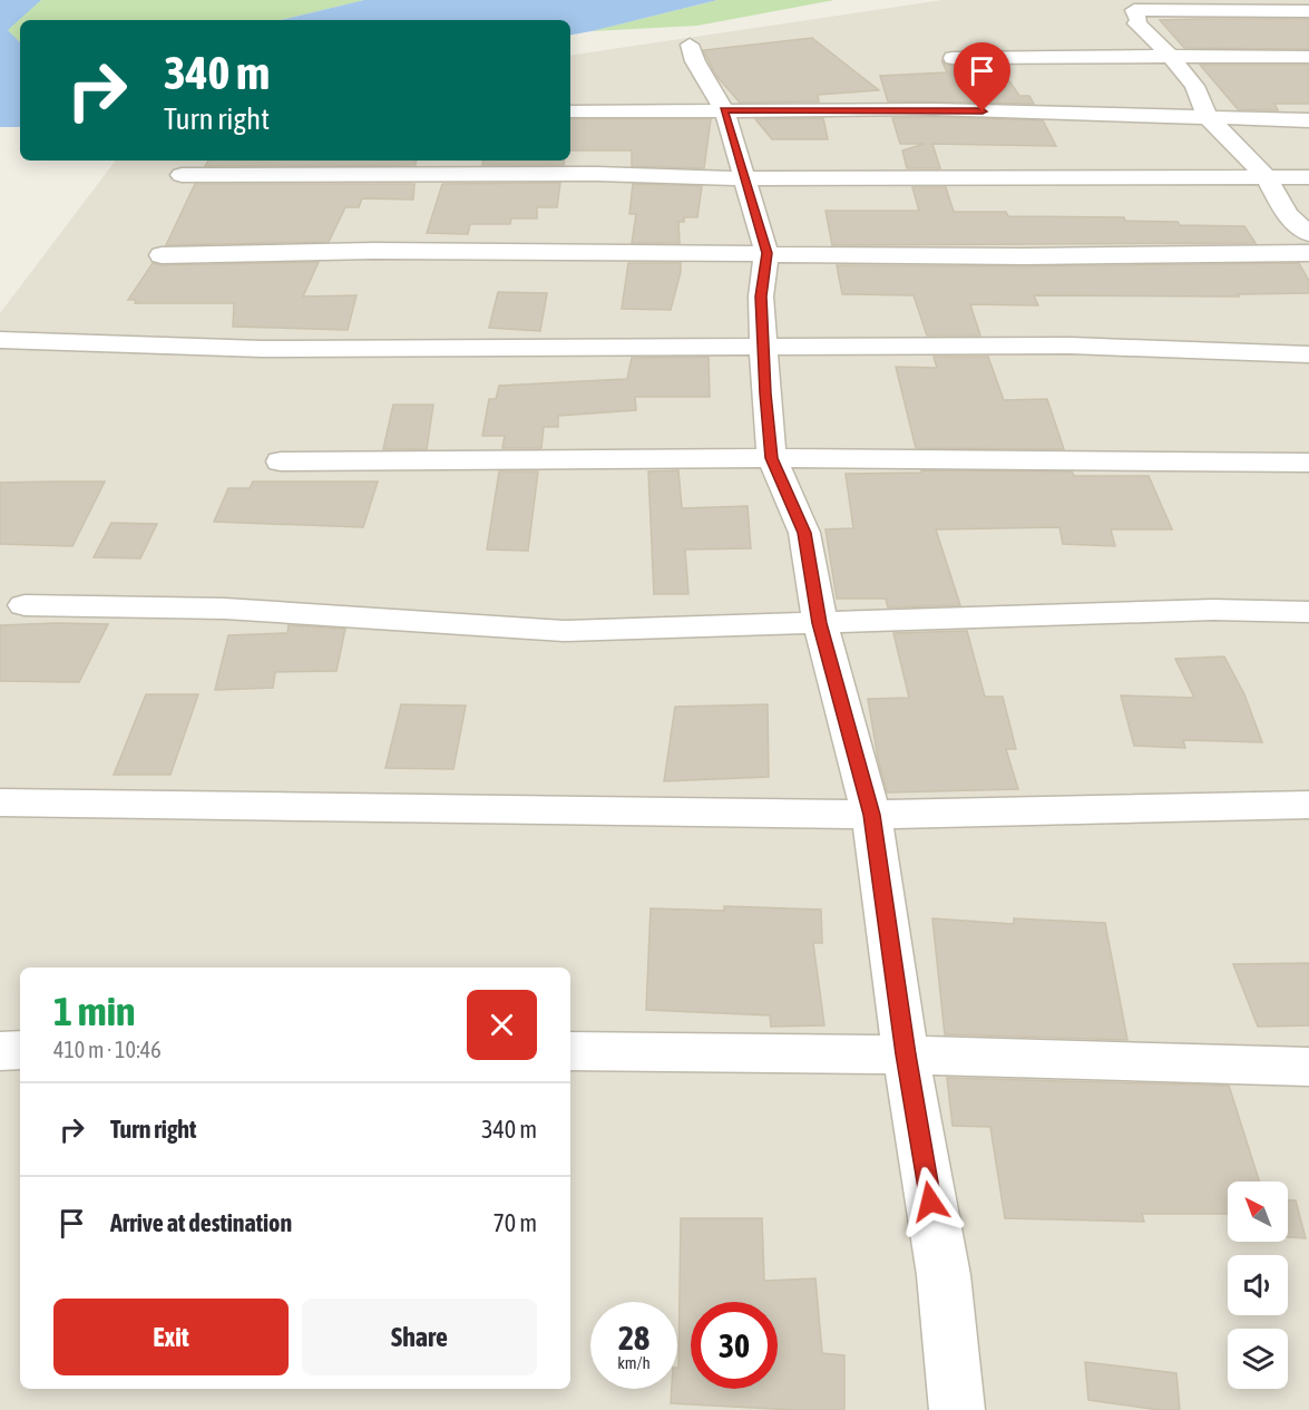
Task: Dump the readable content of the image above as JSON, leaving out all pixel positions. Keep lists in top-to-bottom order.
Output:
{
  "north": "top left",
  "page": {
    "turn": ["340 m", "Turn right"],
    "heading": ["1 min", "410 m · 10:46"],
    "list": [
      {
        "name": "Turn right",
        "value": "340 m"
      },
      {
        "name": "Arrive at destination",
        "value": "70 m"
      }
    ],
    "buttons": ["Exit", "Share"],
    "speed": "28 km/h",
    "limit": "30"
  }
}
